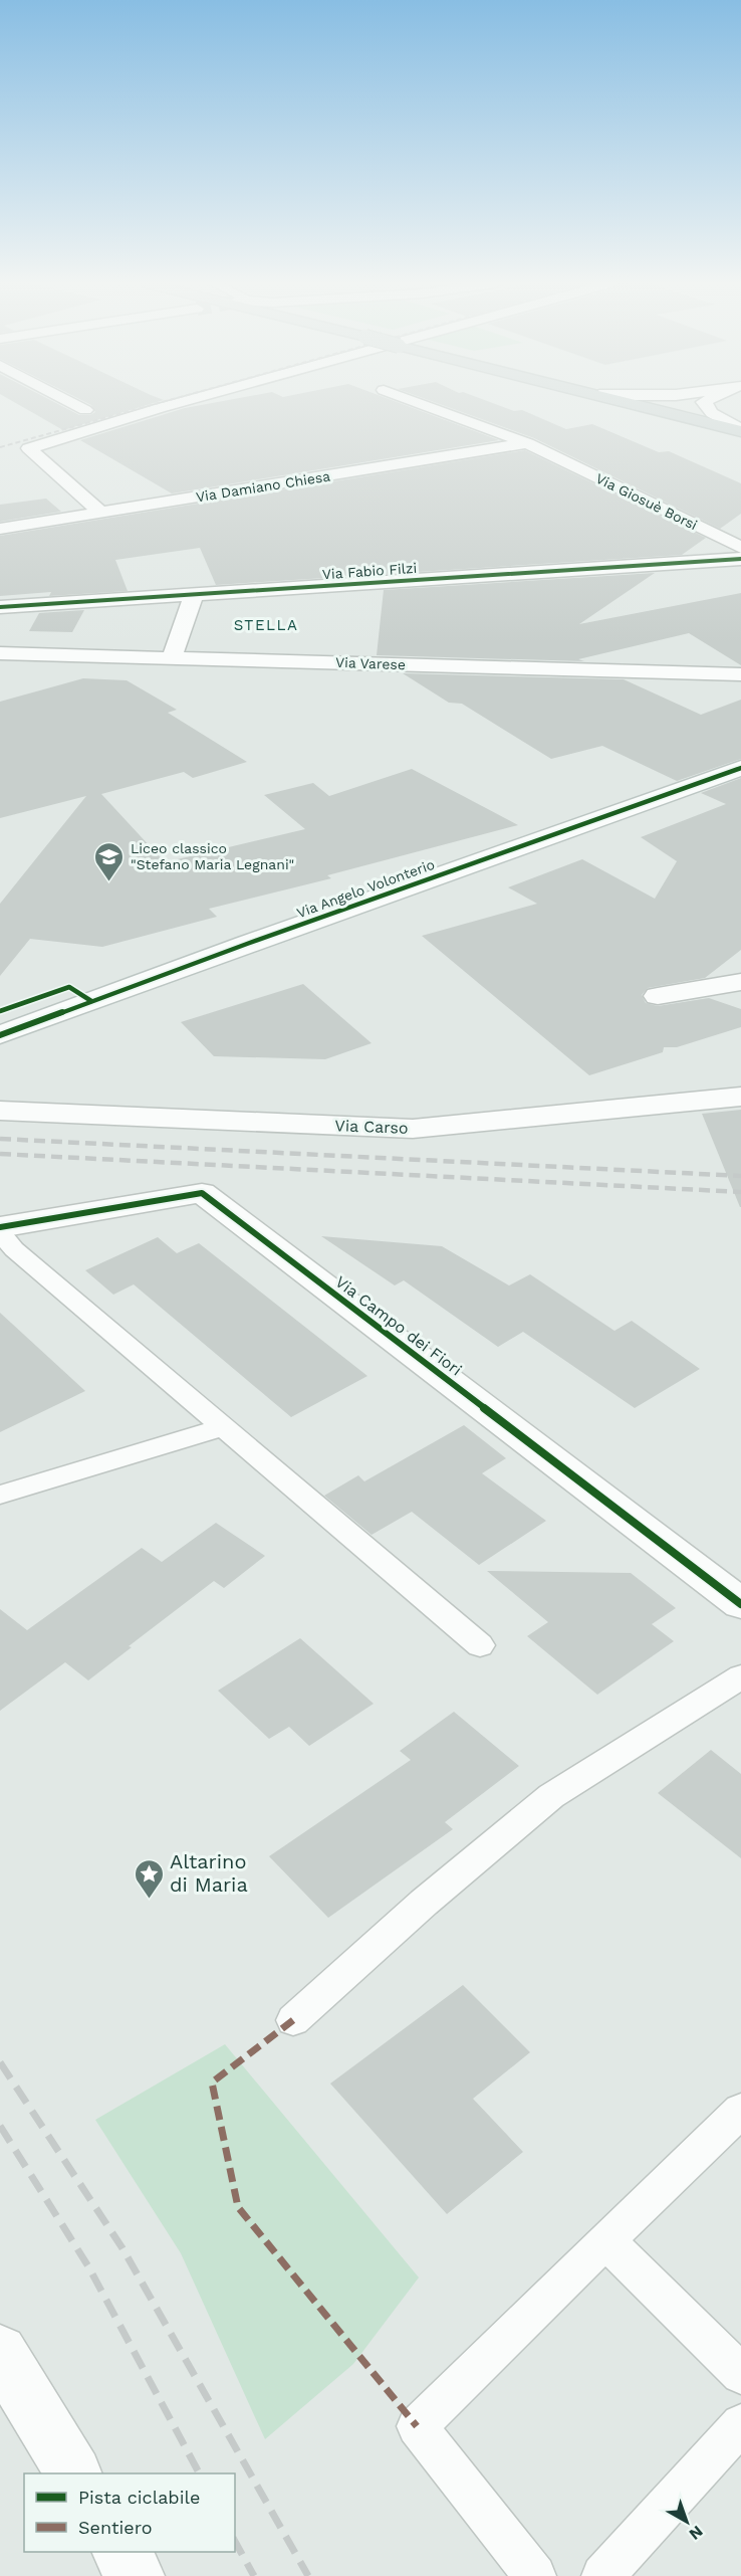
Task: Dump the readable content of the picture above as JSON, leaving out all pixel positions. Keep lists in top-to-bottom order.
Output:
{
  "streets": {
    "street": [
      "Via Damiano Chiesa",
      "Via Giosuè Borsi",
      "Via Fabio Filzi",
      "Via Varese",
      "Via Angelo Volonterio",
      "Via Carso",
      "Via Campo dei Fiori"
    ]
  },
  "crossings": [
    ["Via Damiano Chiesa", "Via Giosuè Borsi"]
  ],
  "districts": ["STELLA"],
  "places": {
    "school or university": ["Liceo classico \"Stefano Maria Legnani\""],
    "place": ["Altarino di Maria"]
  },
  "legend": ["Pista ciclabile", "Sentiero"],
  "north": "bottom right"
}
